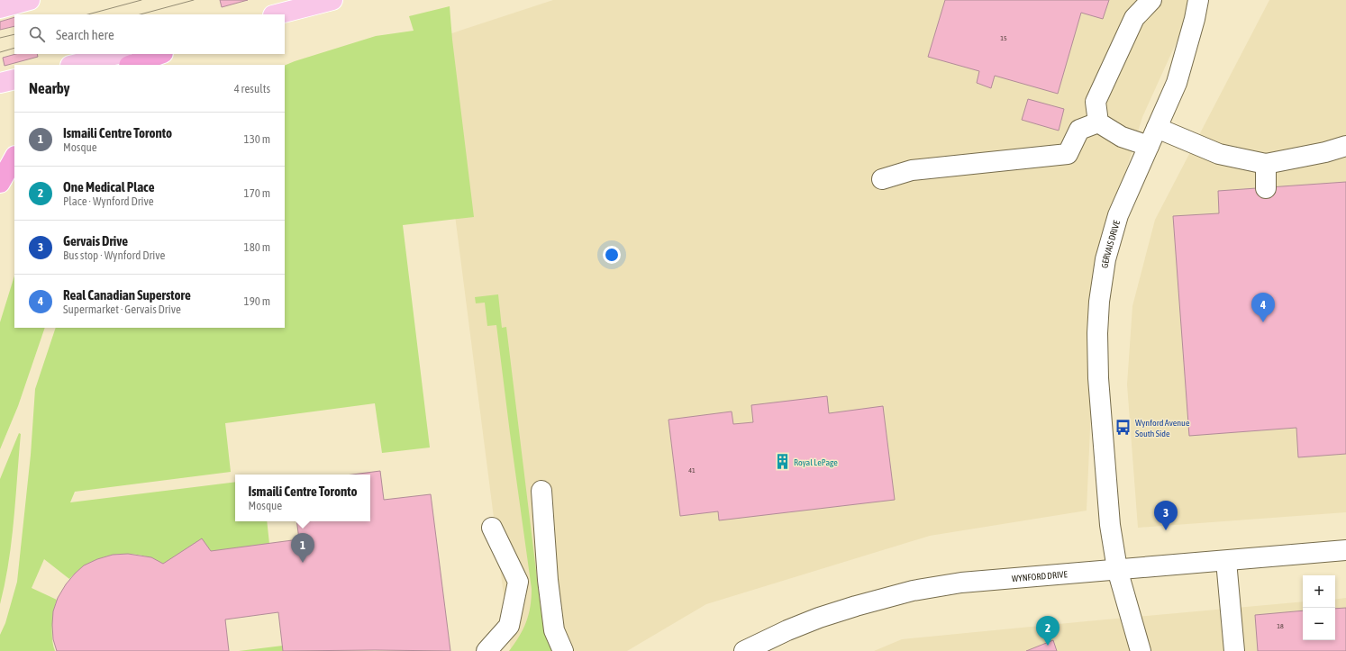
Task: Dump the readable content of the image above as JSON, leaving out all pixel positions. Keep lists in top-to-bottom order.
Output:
{
  "streets": {
    "street": ["GERVAIS DRIVE", "WYNFORD DRIVE"]
  },
  "crossings": [
    ["GERVAIS DRIVE", "WYNFORD DRIVE"]
  ],
  "places": {
    "bus stop": ["Wynford Avenue South Side"],
    "building": ["Royal LePage"]
  },
  "house_numbers": ["15", "41", "18"],
  "page": {
    "search": "Search here",
    "heading": ["Nearby", "4 results"],
    "list": [
      {
        "mark": "1",
        "name": "Ismaili Centre Toronto",
        "note": "Mosque",
        "value": "130 m"
      },
      {
        "mark": "2",
        "name": "One Medical Place",
        "note": "Place · Wynford Drive",
        "value": "170 m"
      },
      {
        "mark": "3",
        "name": "Gervais Drive",
        "note": "Bus stop · Wynford Drive",
        "value": "180 m"
      },
      {
        "mark": "4",
        "name": "Real Canadian Superstore",
        "note": "Supermarket · Gervais Drive",
        "value": "190 m"
      }
    ],
    "pins": [
      "4",
      "3",
      "1",
      "2"
    ],
    "popup": ["Ismaili Centre Toronto", "Mosque"],
    "map_buttons": ["+", "−"]
  }
}
